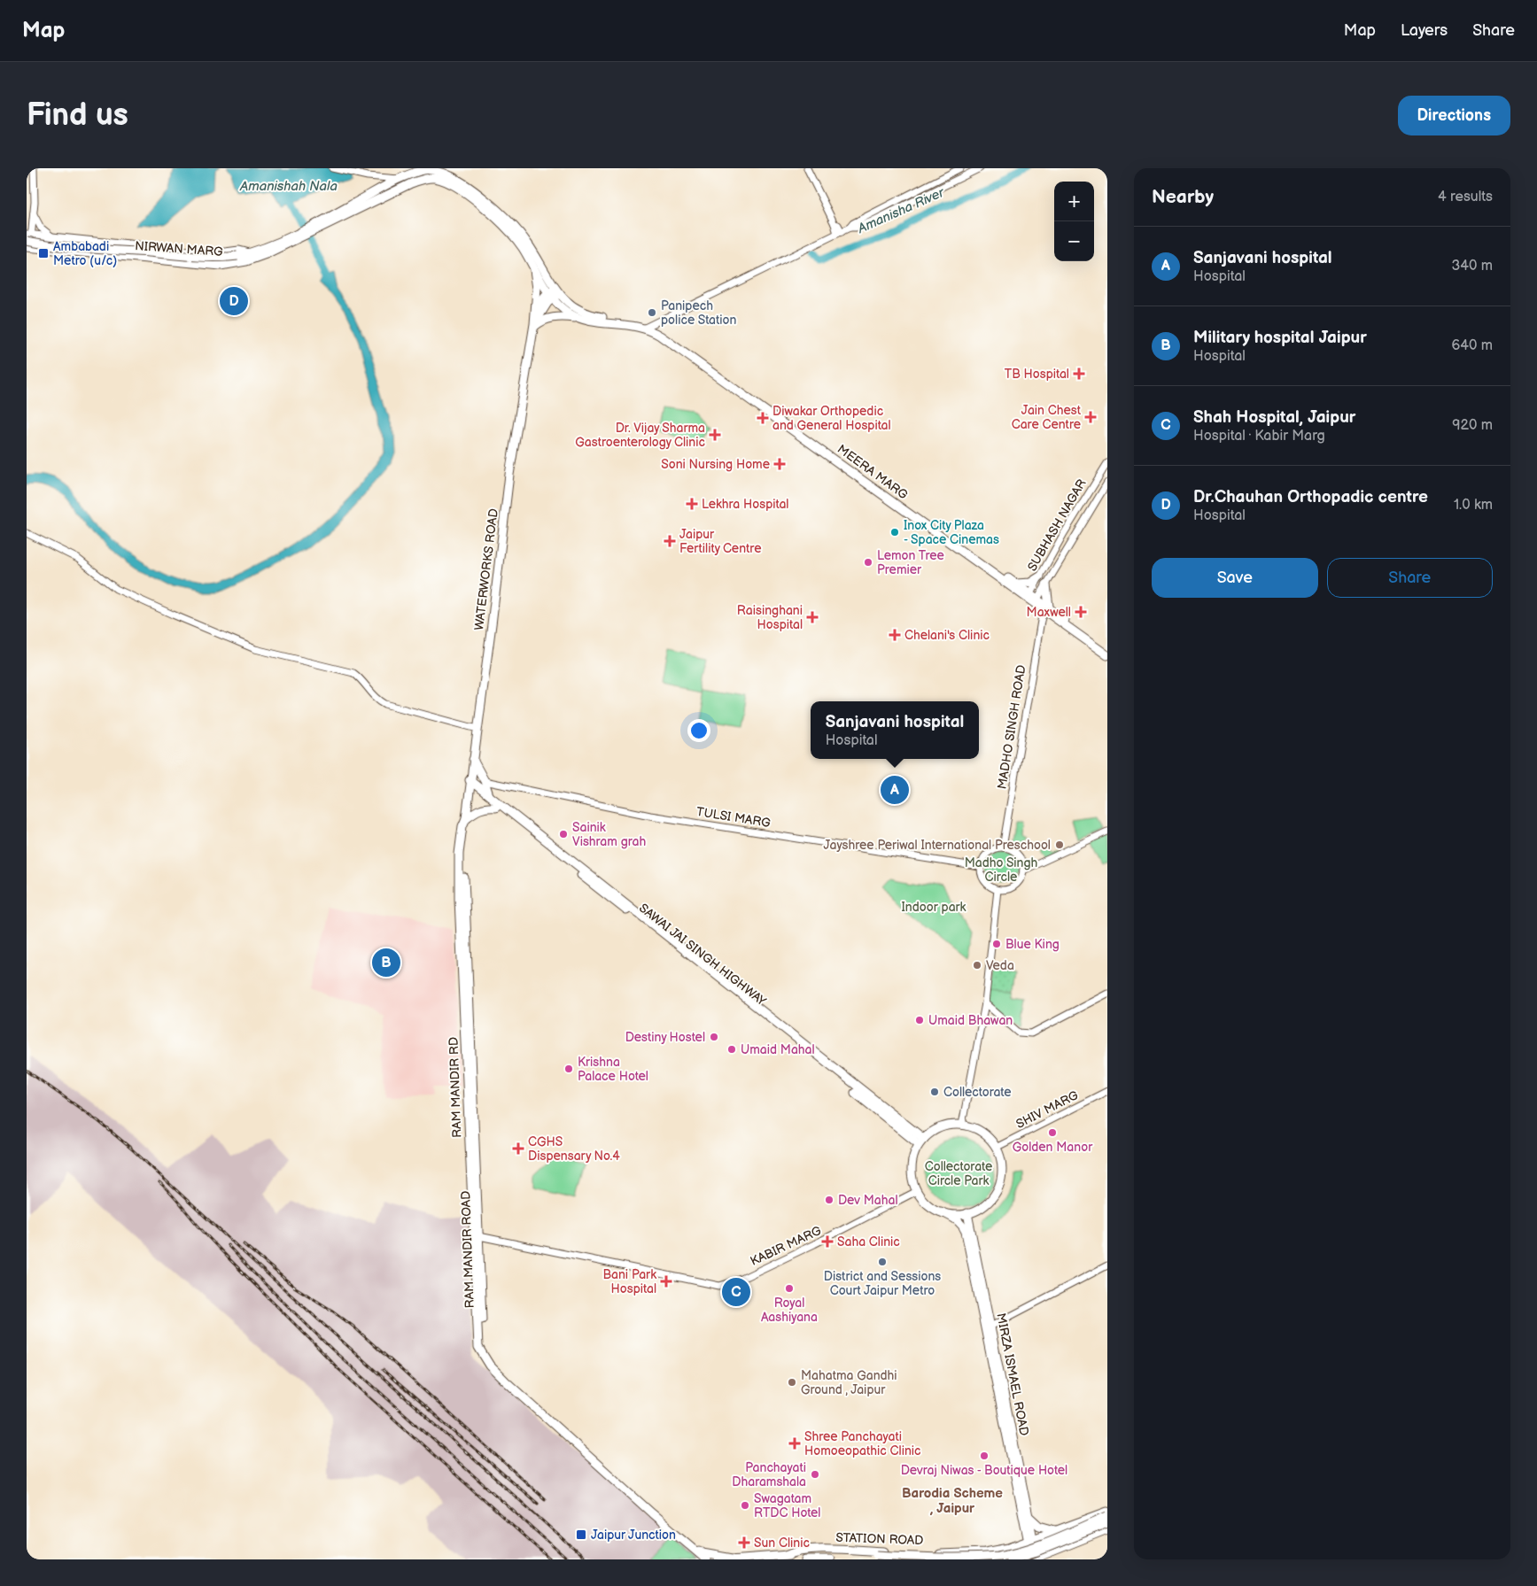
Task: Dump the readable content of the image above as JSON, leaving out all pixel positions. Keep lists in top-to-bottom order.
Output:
{
  "streets": {
    "main road": [
      "NIRWAN MARG",
      "MEERA MARG",
      "WATERWORKS ROAD",
      "SAWAI JAI SINGH HIGHWAY",
      "RAM MANDIR RD",
      "RAM MANDIR ROAD",
      "MIRZA ISMAEL ROAD",
      "STATION ROAD"
    ],
    "street": [
      "SUBHASH NAGAR",
      "MADHO SINGH ROAD",
      "TULSI MARG",
      "SHIV MARG",
      "KABIR MARG"
    ]
  },
  "crossings": [
    ["NIRWAN MARG", "MEERA MARG"],
    ["MEERA MARG", "SUBHASH NAGAR"],
    ["MEERA MARG", "WATERWORKS ROAD"],
    ["MEERA MARG", "MADHO SINGH ROAD"],
    ["WATERWORKS ROAD", "SAWAI JAI SINGH HIGHWAY"],
    ["WATERWORKS ROAD", "RAM MANDIR RD"],
    ["MADHO SINGH ROAD", "TULSI MARG"],
    ["SAWAI JAI SINGH HIGHWAY", "SHIV MARG"],
    ["SAWAI JAI SINGH HIGHWAY", "KABIR MARG"],
    ["SAWAI JAI SINGH HIGHWAY", "MIRZA ISMAEL ROAD"],
    ["RAM MANDIR RD", "KABIR MARG"],
    ["RAM MANDIR RD", "RAM MANDIR ROAD"],
    ["SHIV MARG", "KABIR MARG"],
    ["SHIV MARG", "MIRZA ISMAEL ROAD"],
    ["KABIR MARG", "MIRZA ISMAEL ROAD"],
    ["RAM MANDIR ROAD", "STATION ROAD"],
    ["MIRZA ISMAEL ROAD", "STATION ROAD"]
  ],
  "districts": ["Barodia Scheme , Jaipur"],
  "water": ["Amanishah Nala", "Amanisha River"],
  "parks": ["Madho Singh Circle", "Indoor park", "Collectorate Circle Park"],
  "places": {
    "transit": ["Ambabadi Metro (u/c)", "Jaipur Junction"],
    "other": [
      "Panipech police Station",
      "Inox City Plaza - Space Cinemas",
      "Lemon Tree Premier",
      "Sainik Vishram grah",
      "Jayshree Periwal International Preschool",
      "Blue King",
      "Veda",
      "Umaid Bhawan",
      "Destiny Hostel",
      "Umaid Mahal",
      "Krishna Palace Hotel",
      "Collectorate",
      "Golden Manor",
      "Dev Mahal",
      "District and Sessions Court Jaipur Metro",
      "Royal Aashiyana",
      "Mahatma Gandhi Ground , Jaipur",
      "Devraj Niwas - Boutique Hotel",
      "Panchayati Dharamshala",
      "Swagatam RTDC Hotel"
    ],
    "health": [
      "TB Hospital",
      "Jain Chest Care Centre",
      "Diwakar Orthopedic and General Hospital",
      "Dr. Vijay Sharma Gastroenterology Clinic",
      "Soni Nursing Home",
      "Lekhra Hospital",
      "Jaipur Fertility Centre",
      "Maxwell",
      "Raisinghani Hospital",
      "Chelani's Clinic",
      "CGHS Dispensary No.4",
      "Saha Clinic",
      "Bani Park Hospital",
      "Shree Panchayati Homoeopathic Clinic",
      "Sun Clinic"
    ]
  },
  "page": {
    "header": "Map",
    "nav": ["Map", "Layers", "Share"],
    "buttons": [
      "Directions",
      ["Save", "Share"]
    ],
    "title": "Find us",
    "heading": ["Nearby", "4 results"],
    "map_buttons": ["+", "−"],
    "list": [
      {
        "mark": "A",
        "name": "Sanjavani hospital",
        "note": "Hospital",
        "value": "340 m"
      },
      {
        "mark": "B",
        "name": "Military hospital Jaipur",
        "note": "Hospital",
        "value": "640 m"
      },
      {
        "mark": "C",
        "name": "Shah Hospital, Jaipur",
        "note": "Hospital · Kabir Marg",
        "value": "920 m"
      },
      {
        "mark": "D",
        "name": "Dr.Chauhan Orthopadic centre",
        "note": "Hospital",
        "value": "1.0 km"
      }
    ],
    "pins": [
      "D",
      "A",
      "B",
      "C"
    ],
    "popup": ["Sanjavani hospital", "Hospital"]
  }
}
